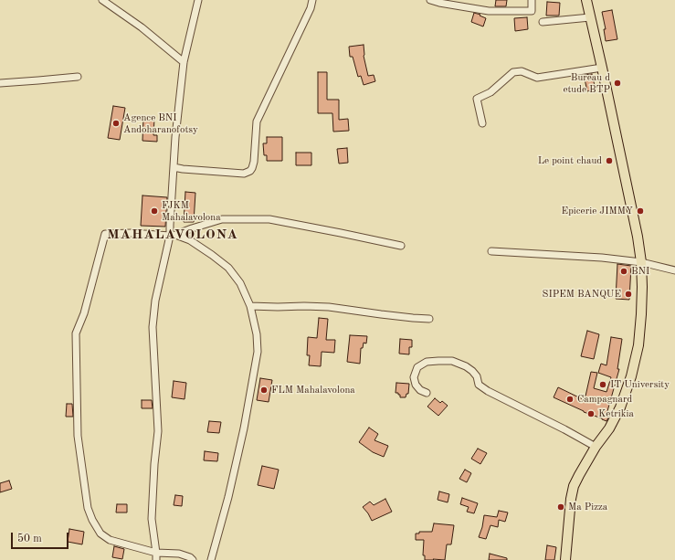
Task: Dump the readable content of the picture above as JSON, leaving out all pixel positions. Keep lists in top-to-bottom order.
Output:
{
  "districts": ["MAHALAVOLONA"],
  "places": [
    "Bureau d etude BTP",
    "Agence BNI Andoharanofotsy",
    "Le point chaud",
    "FJKM Mahalavolona",
    "Epicerie JIMMY",
    "BNI",
    "SIPEM BANQUE",
    "IT University",
    "FLM Mahalavolona",
    "Campagnard",
    "Ketrikia",
    "Ma Pizza"
  ],
  "scale_bar": "50 m"
}
